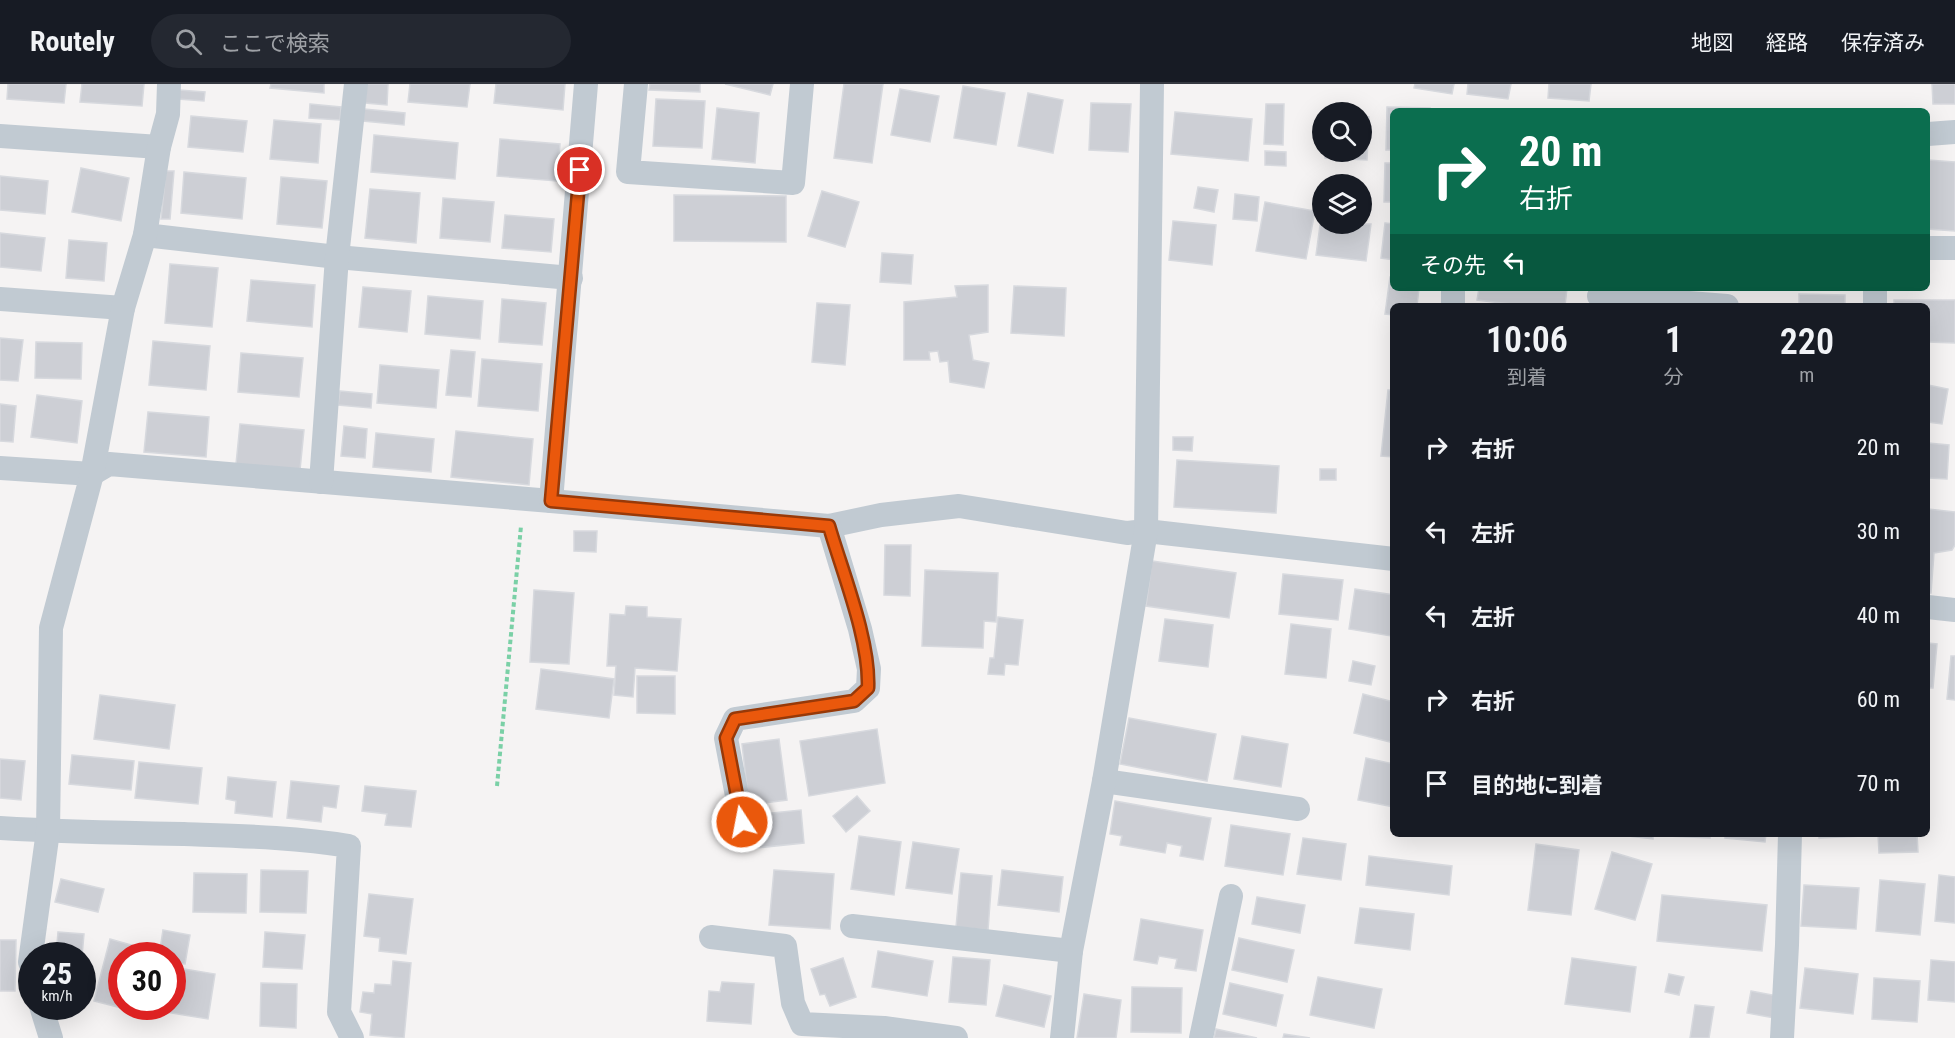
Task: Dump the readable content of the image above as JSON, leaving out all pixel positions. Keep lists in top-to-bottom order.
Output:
{
  "page": {
    "header": "Routely",
    "search": "ここで検索",
    "nav": ["地図", "経路", "保存済み"],
    "turn": ["20 m", "右折"],
    "then": "その先",
    "eta": [
      "10:06",
      "到着",
      "1",
      "分",
      "220",
      "m"
    ],
    "list": [
      {
        "name": "右折",
        "value": "20 m"
      },
      {
        "name": "左折",
        "value": "30 m"
      },
      {
        "name": "左折",
        "value": "40 m"
      },
      {
        "name": "右折",
        "value": "60 m"
      },
      {
        "name": "目的地に到着",
        "value": "70 m"
      }
    ],
    "speed": "25 km/h",
    "limit": "30"
  }
}
